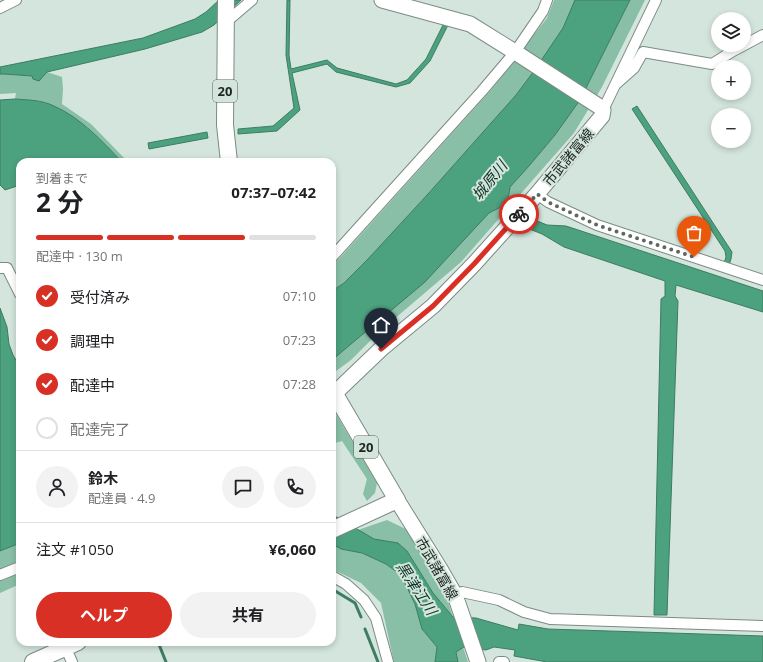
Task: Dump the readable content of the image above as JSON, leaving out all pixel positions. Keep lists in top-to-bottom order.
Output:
{
  "streets": {
    "main road": ["20", "市武諸富線"]
  },
  "crossings": [
    ["20", "市武諸富線"]
  ],
  "water": ["城原川", "黒津江川"],
  "page": {
    "map_buttons": ["+", "−"],
    "heading": ["2 分", "到着まで", "07:37–07:42"],
    "panel": [
      "鈴木",
      "配達員 · 4.9",
      "注文 #1050",
      "¥6,060"
    ],
    "bar": "配達中 · 130 m",
    "list": [
      ["受付済み", "07:10"],
      ["調理中", "07:23"],
      ["配達中", "07:28"],
      "配達完了"
    ],
    "buttons": ["ヘルプ", "共有"]
  }
}
